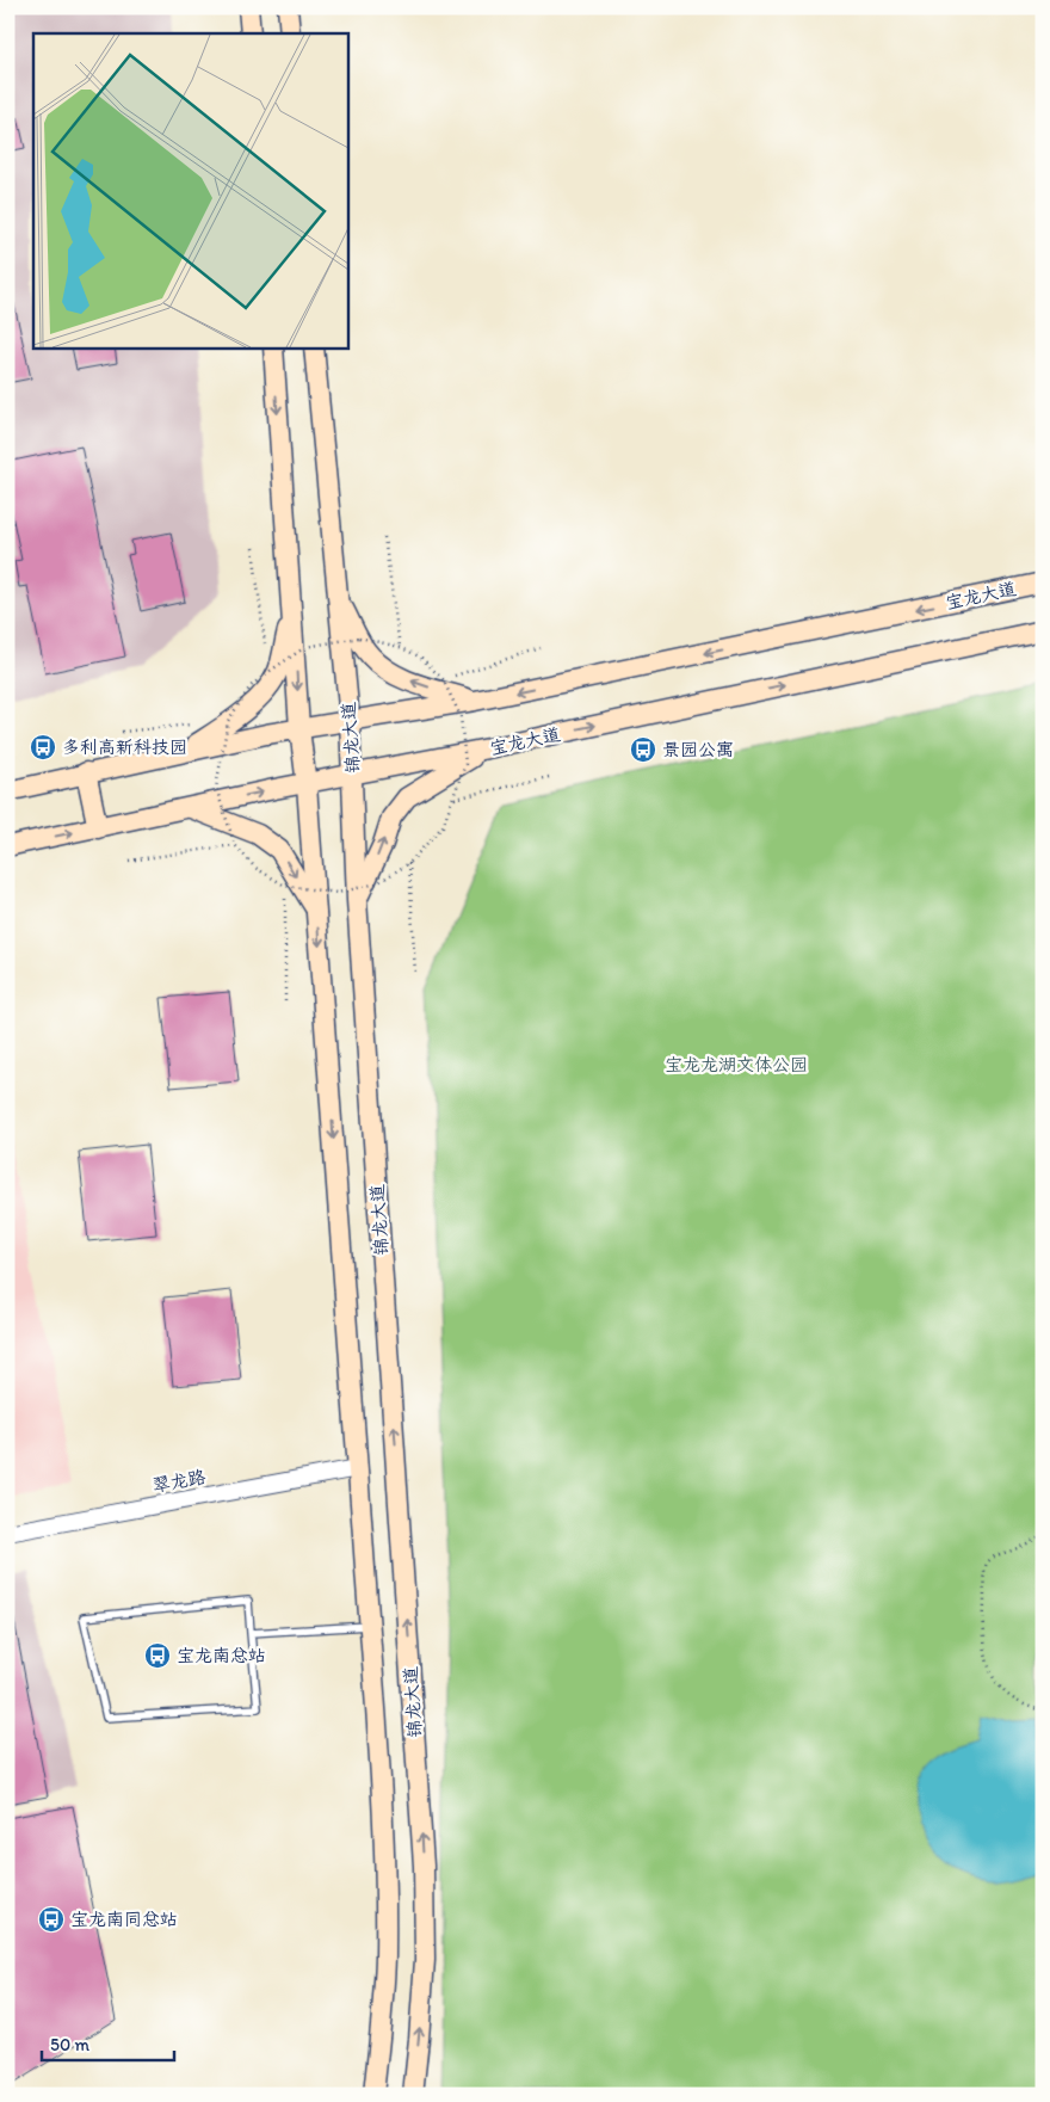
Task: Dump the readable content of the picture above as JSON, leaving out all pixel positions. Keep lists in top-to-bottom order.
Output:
{
  "streets": {
    "main road": ["宝龙大道", "锦龙大道"],
    "street": ["翠龙路"]
  },
  "crossings": [
    ["宝龙大道", "锦龙大道"]
  ],
  "parks": ["宝龙龙湖文体公园"],
  "places": {
    "bus stop": [
      "多利高新科技园",
      "景园公寓",
      "宝龙南总站",
      "宝龙南同总站"
    ]
  },
  "scale_bar": "50 m"
}
